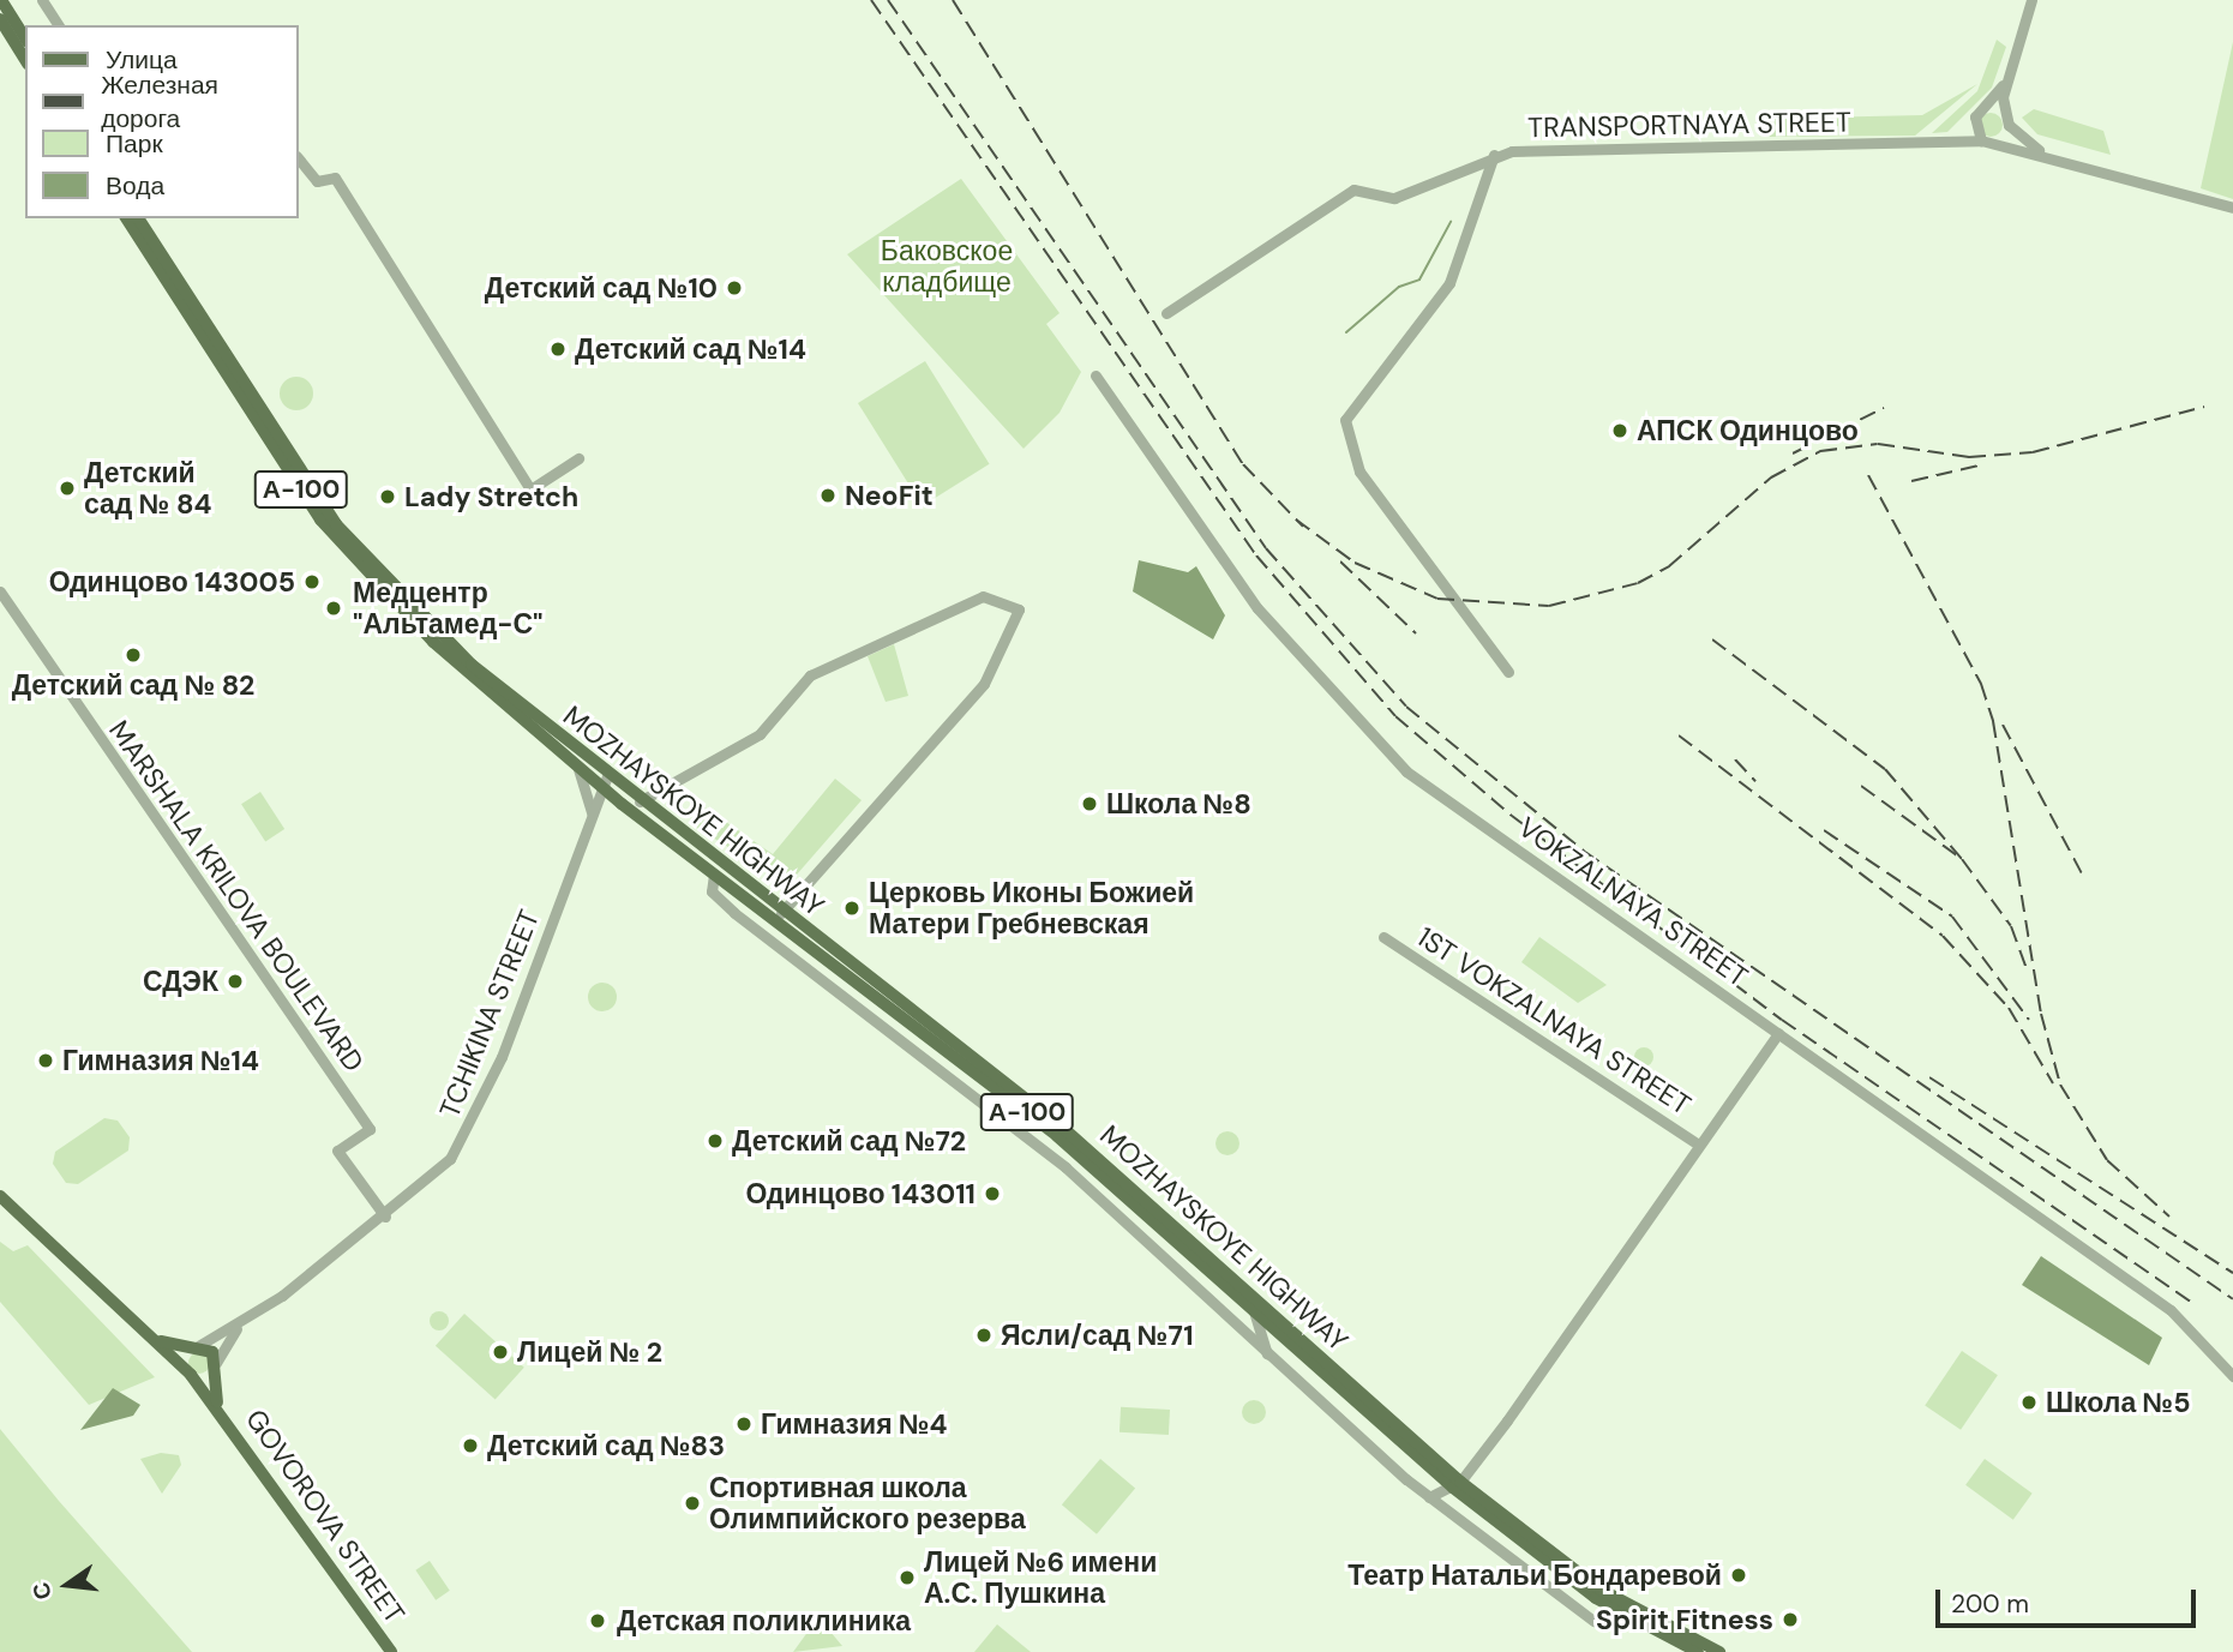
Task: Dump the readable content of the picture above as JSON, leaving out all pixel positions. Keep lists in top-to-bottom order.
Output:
{
  "streets": {
    "main road": ["А-100", "MOZHAYSKOYE HIGHWAY", "GOVOROVA STREET"],
    "street": [
      "TRANSPORTNAYA STREET",
      "MARSHALA KRILOVA BOULEVARD",
      "VOKZALNAYA STREET",
      "TCHIKINA STREET",
      "1ST VOKZALNAYA STREET"
    ]
  },
  "crossings": [
    ["MOZHAYSKOYE HIGHWAY", "TCHIKINA STREET"],
    ["MARSHALA KRILOVA BOULEVARD", "TCHIKINA STREET"],
    ["TCHIKINA STREET", "GOVOROVA STREET"]
  ],
  "parks": ["Баковское кладбище"],
  "places": [
    "Детский сад №10",
    "Детский сад №14",
    "АПСК Одинцово",
    "Детский сад № 84",
    "NeoFit",
    "Lady Stretch",
    "Одинцово 143005",
    "Медцентр \"Альтамед-С\"",
    "Детский сад № 82",
    "Школа №8",
    "Церковь Иконы Божией Матери Гребневская",
    "СДЭК",
    "Гимназия №14",
    "Детский сад №72",
    "Одинцово 143011",
    "Ясли/сад №71",
    "Лицей № 2",
    "Школа №5",
    "Гимназия №4",
    "Детский сад №83",
    "Спортивная школа Олимпийского резерва",
    "Театр Натальи Бондаревой",
    "Лицей №6 имени А.С. Пушкина",
    "Spirit Fitness",
    "Детская поликлиника"
  ],
  "legend": [
    "Улица",
    "Железная дорога",
    "Парк",
    "Вода"
  ],
  "scale_bar": "200 m",
  "north": "left"
}
